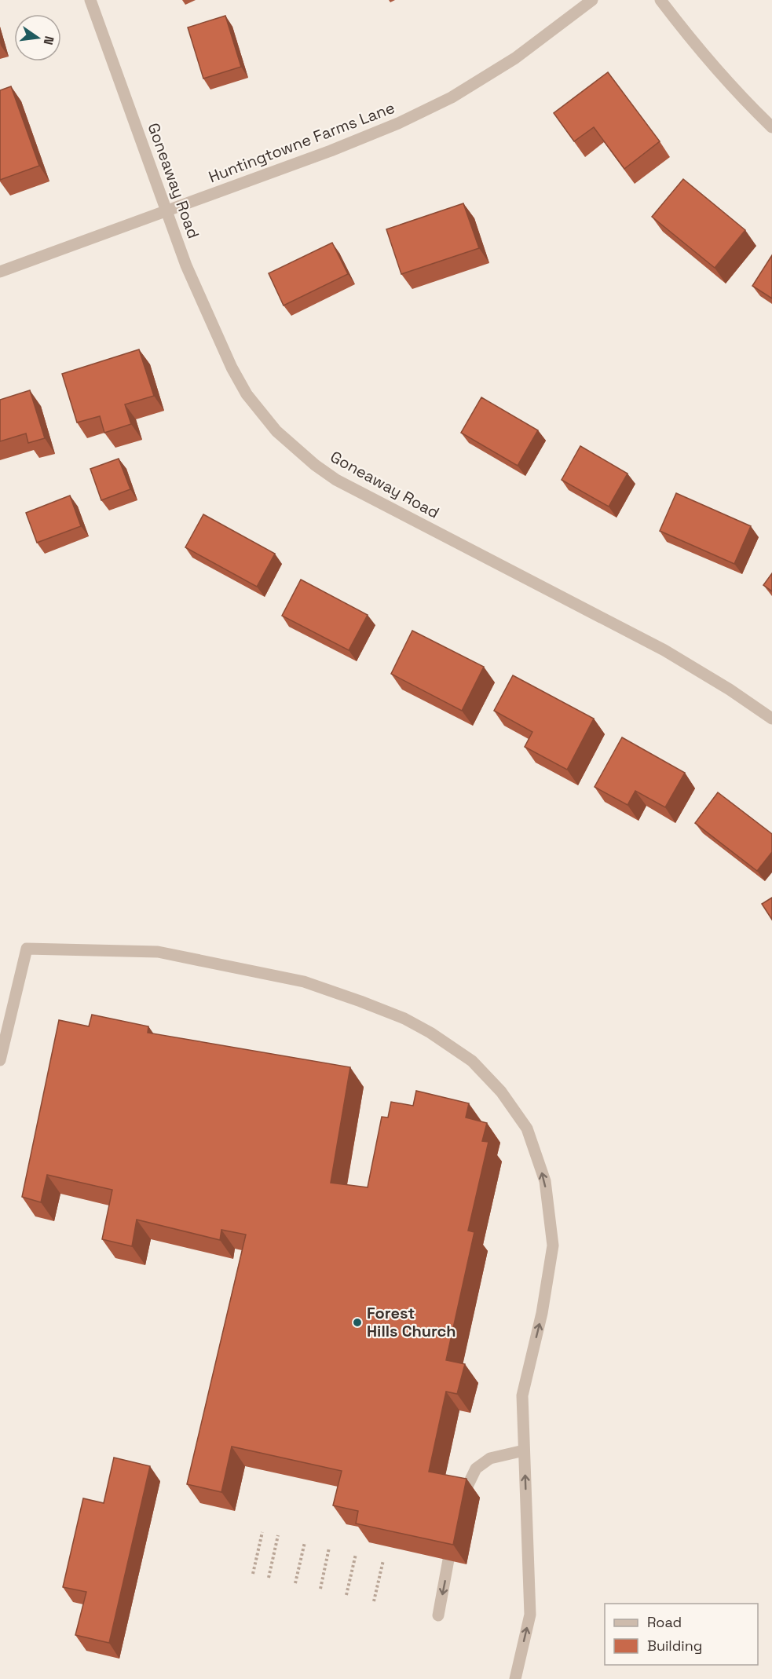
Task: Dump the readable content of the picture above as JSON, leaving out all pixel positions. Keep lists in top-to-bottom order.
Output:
{
  "streets": {
    "street": ["Huntingtowne Farms Lane", "Goneaway Road"]
  },
  "crossings": [
    ["Huntingtowne Farms Lane", "Goneaway Road"]
  ],
  "places": ["Forest Hills Church"],
  "legend": ["Road", "Building"],
  "north": "right"
}
